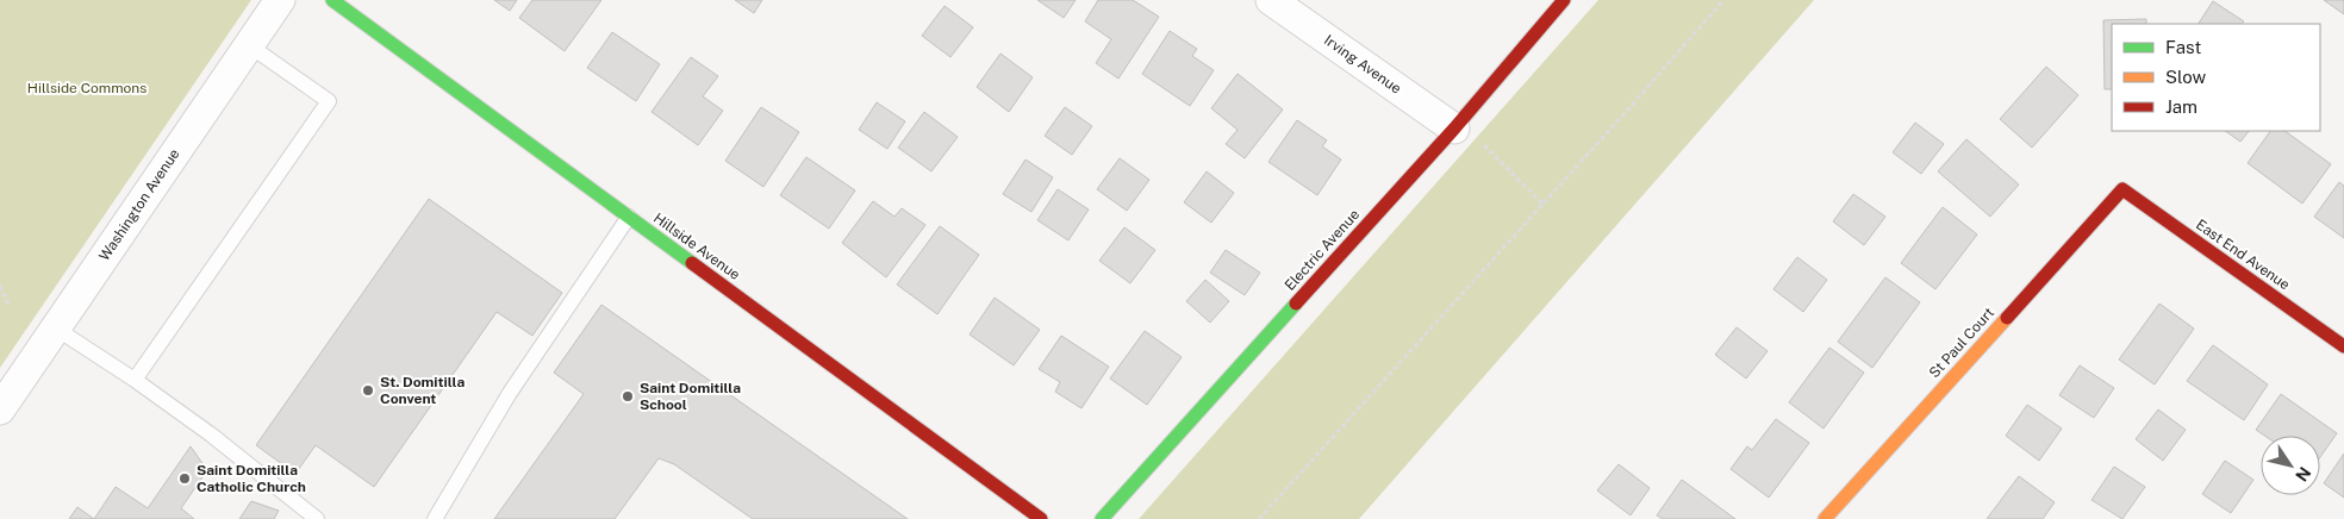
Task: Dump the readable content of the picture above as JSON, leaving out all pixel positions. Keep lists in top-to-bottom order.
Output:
{
  "streets": {
    "street": [
      "Irving Avenue",
      "Washington Avenue",
      "Hillside Avenue",
      "Electric Avenue",
      "East End Avenue",
      "St Paul Court"
    ]
  },
  "crossings": [
    ["Irving Avenue", "Electric Avenue"],
    ["East End Avenue", "St Paul Court"]
  ],
  "parks": ["Hillside Commons"],
  "places": ["St. Domitilla Convent", "Saint Domitilla School", "Saint Domitilla Catholic Church"],
  "legend": ["Fast", "Slow", "Jam"],
  "north": "bottom right"
}
